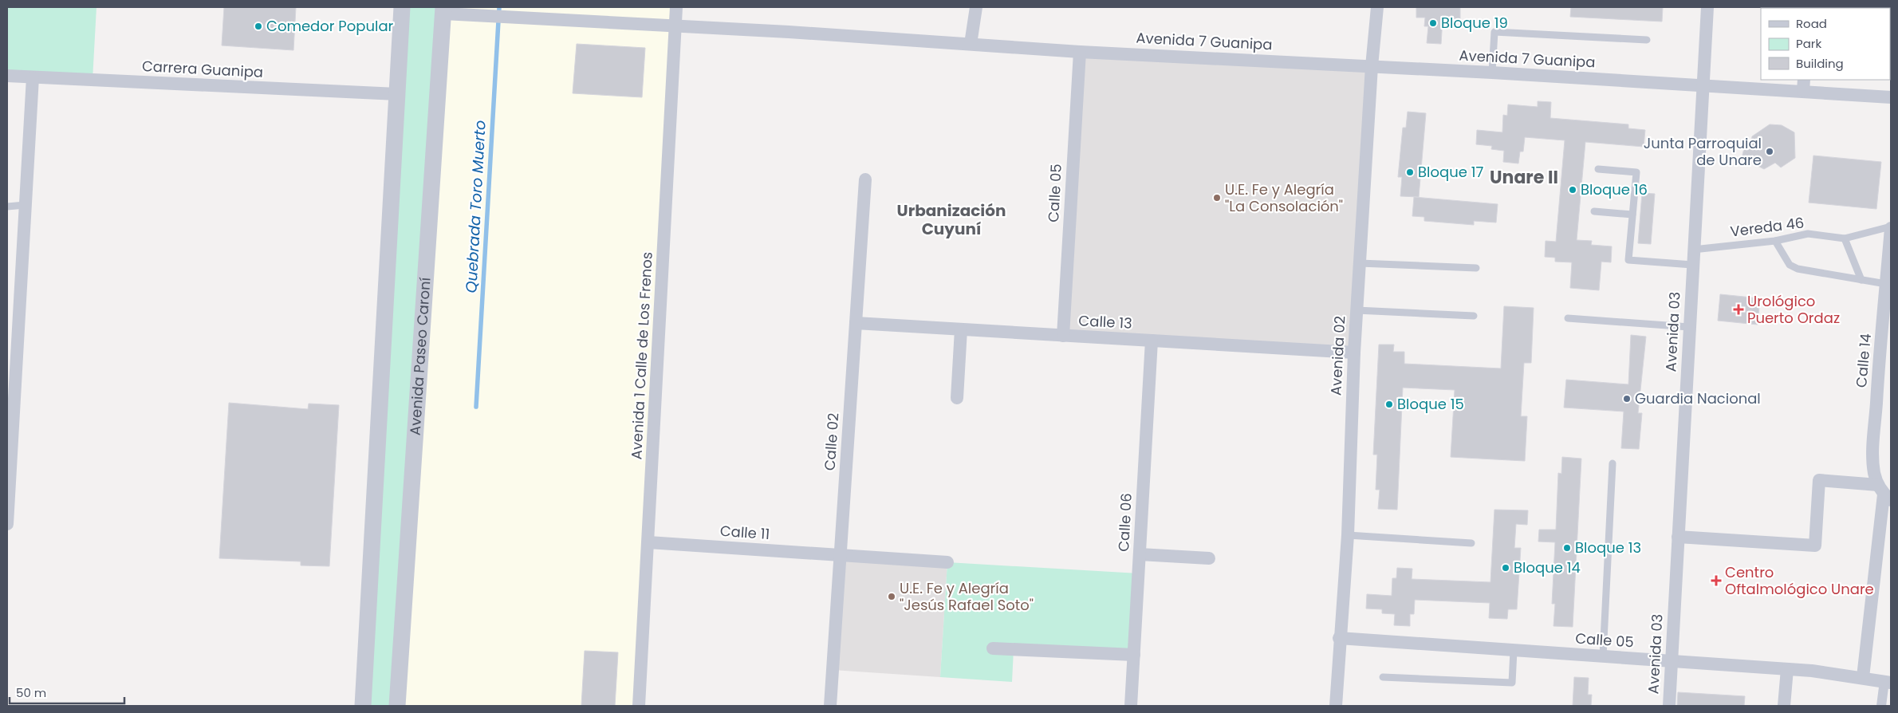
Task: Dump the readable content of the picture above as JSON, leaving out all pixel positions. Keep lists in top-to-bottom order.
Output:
{
  "streets": {
    "street": [
      "Avenida 7 Guanipa",
      "Carrera Guanipa",
      "Calle 05",
      "Calle 13",
      "Avenida 03",
      "Avenida 1 Calle de Los Frenos",
      "Avenida 02",
      "Avenida Paseo Caroní",
      "Calle 14",
      "Calle 02",
      "Calle 06",
      "Calle 11"
    ],
    "lane": ["Vereda 46"]
  },
  "crossings": [
    ["Avenida 7 Guanipa", "Calle 05"],
    ["Avenida 7 Guanipa", "Avenida 03"],
    ["Avenida 7 Guanipa", "Avenida 1 Calle de Los Frenos"],
    ["Avenida 7 Guanipa", "Avenida 02"],
    ["Avenida 7 Guanipa", "Avenida Paseo Caroní"],
    ["Calle 05", "Calle 13"],
    ["Calle 05", "Avenida 03"],
    ["Calle 05", "Avenida 02"],
    ["Vereda 46", "Avenida 03"],
    ["Vereda 46", "Calle 14"],
    ["Calle 13", "Avenida 02"],
    ["Calle 13", "Calle 02"],
    ["Calle 13", "Calle 06"],
    ["Avenida 1 Calle de Los Frenos", "Calle 11"],
    ["Calle 02", "Calle 11"]
  ],
  "districts": ["Unare II", "Urbanización Cuyuní"],
  "water": ["Quebrada Toro Muerto"],
  "places": {
    "other": [
      "Bloque 19",
      "Comedor Popular",
      "Junta Parroquial de Unare",
      "Bloque 17",
      "Bloque 16",
      "U.E. Fe y Alegría \"La Consolación\"",
      "Guardia Nacional",
      "Bloque 15",
      "Bloque 13",
      "Bloque 14",
      "U.E. Fe y Alegría \"Jesús Rafael Soto\""
    ],
    "health": ["Urológico Puerto Ordaz", "Centro Oftalmológico Unare"]
  },
  "legend": ["Road", "Park", "Building"],
  "scale_bar": "50 m"
}
